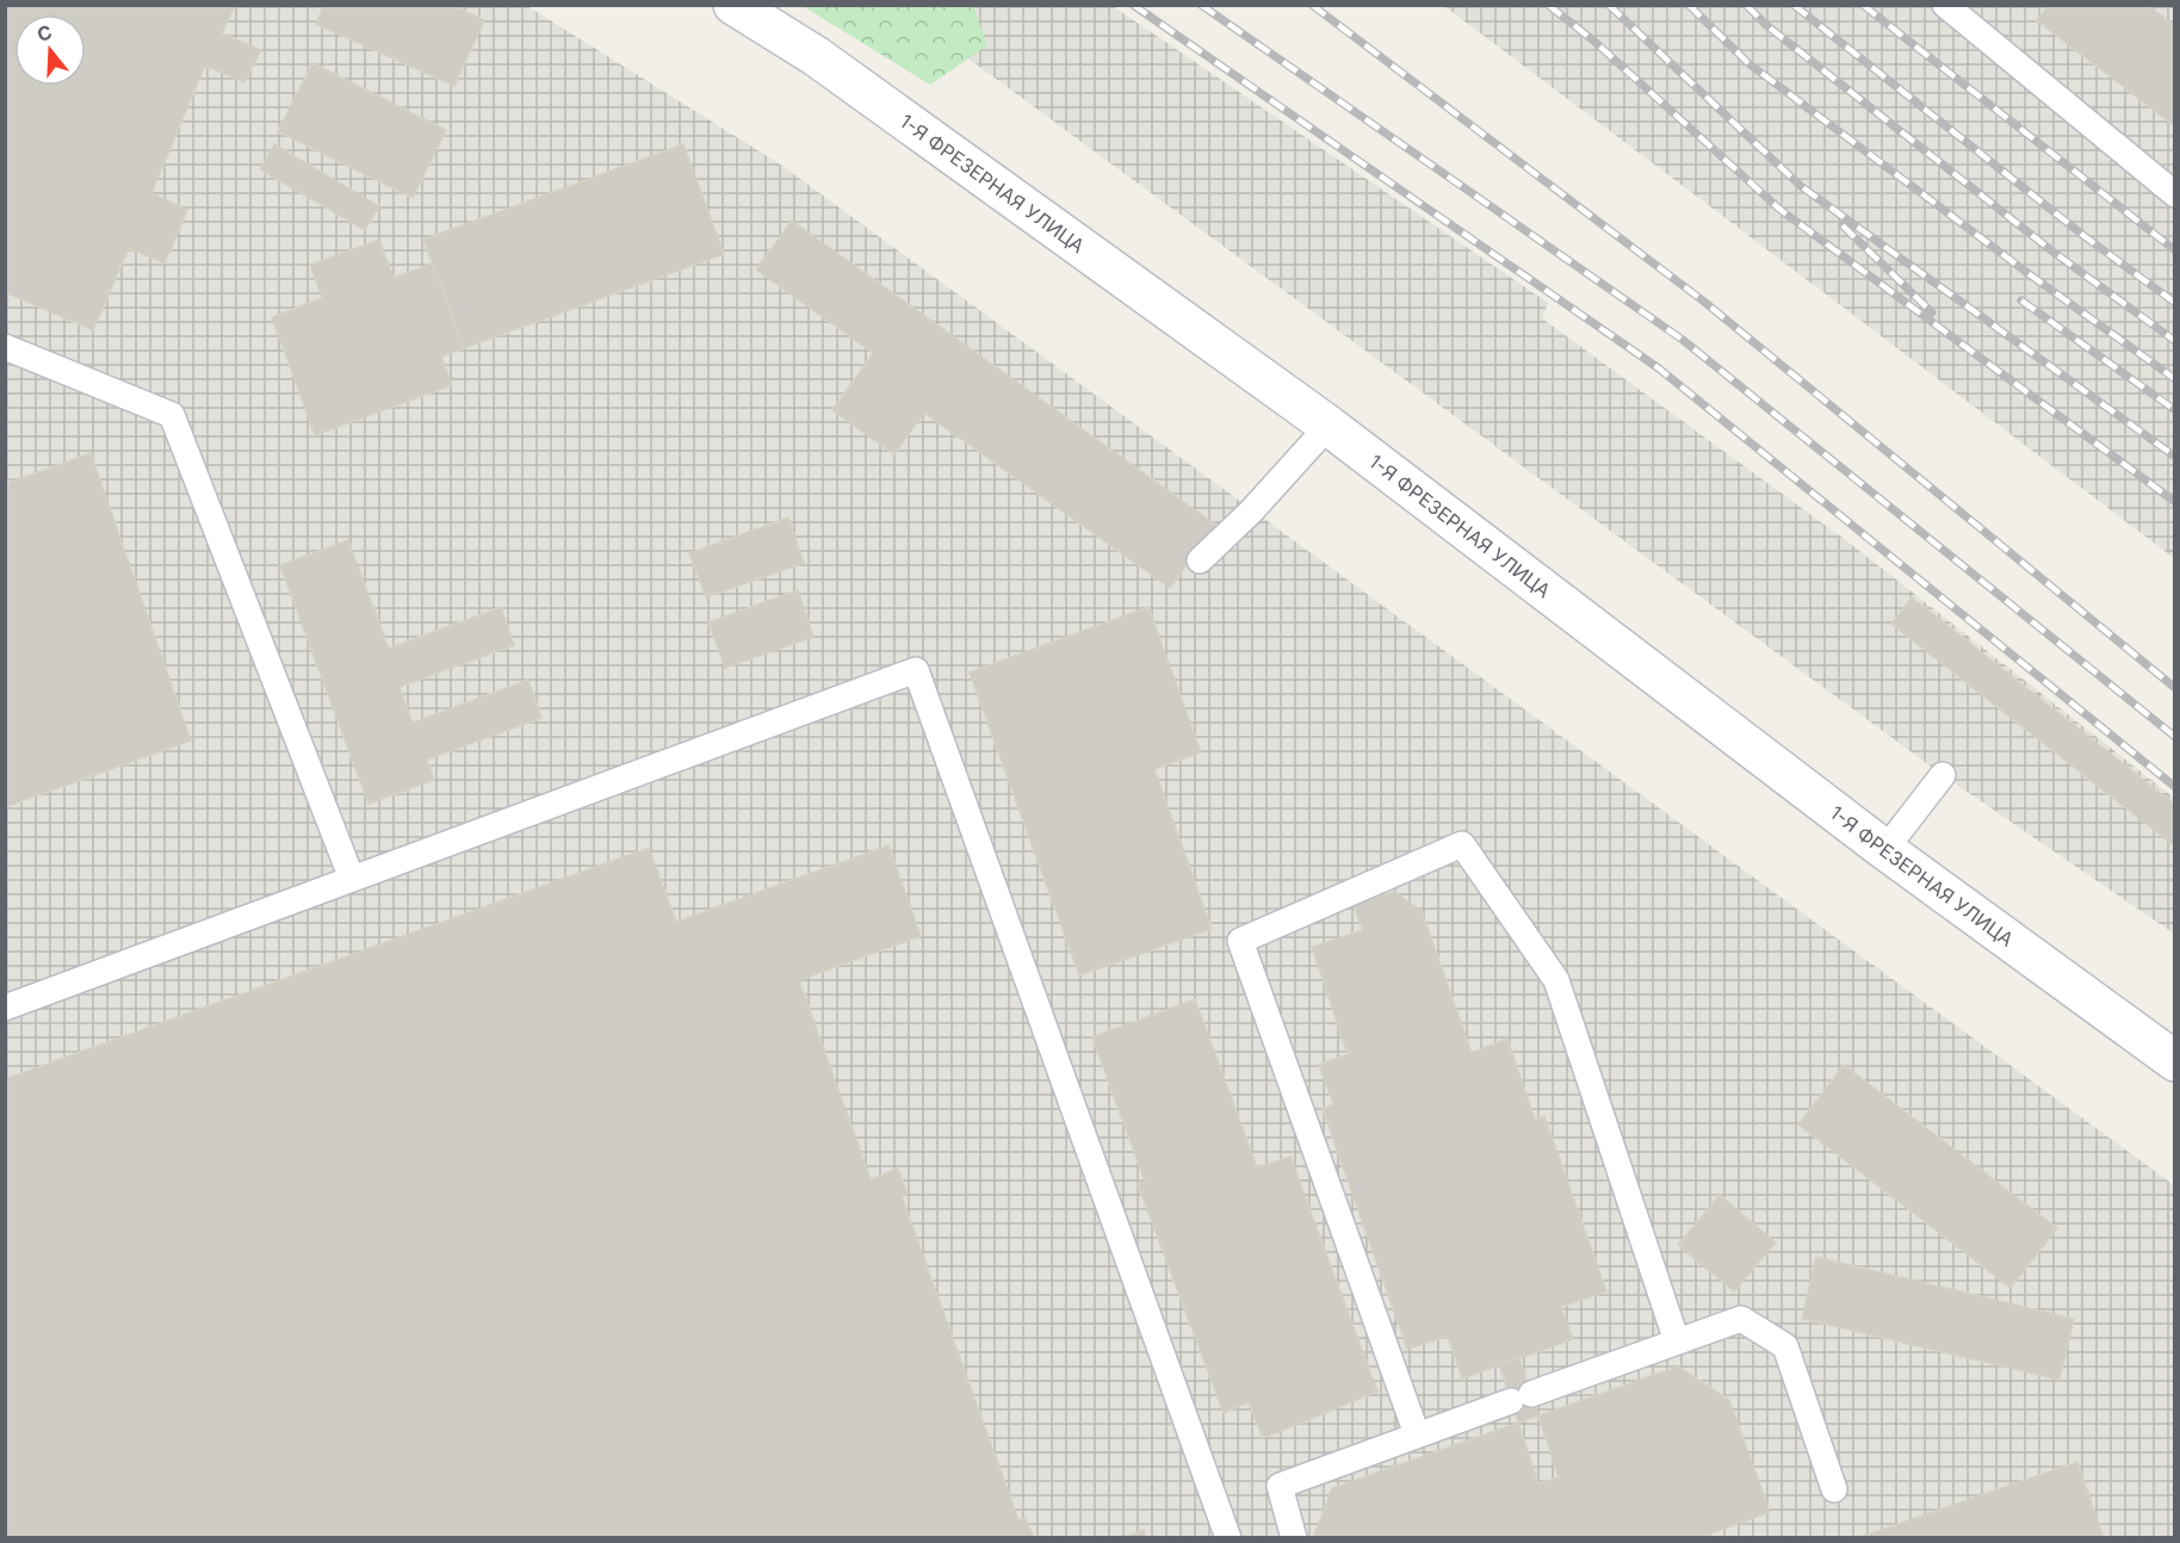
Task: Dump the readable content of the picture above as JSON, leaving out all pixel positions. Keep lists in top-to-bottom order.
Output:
{
  "streets": {
    "street": ["1-Я ФРЕЗЕРНАЯ УЛИЦА"]
  },
  "north": "top"
}
